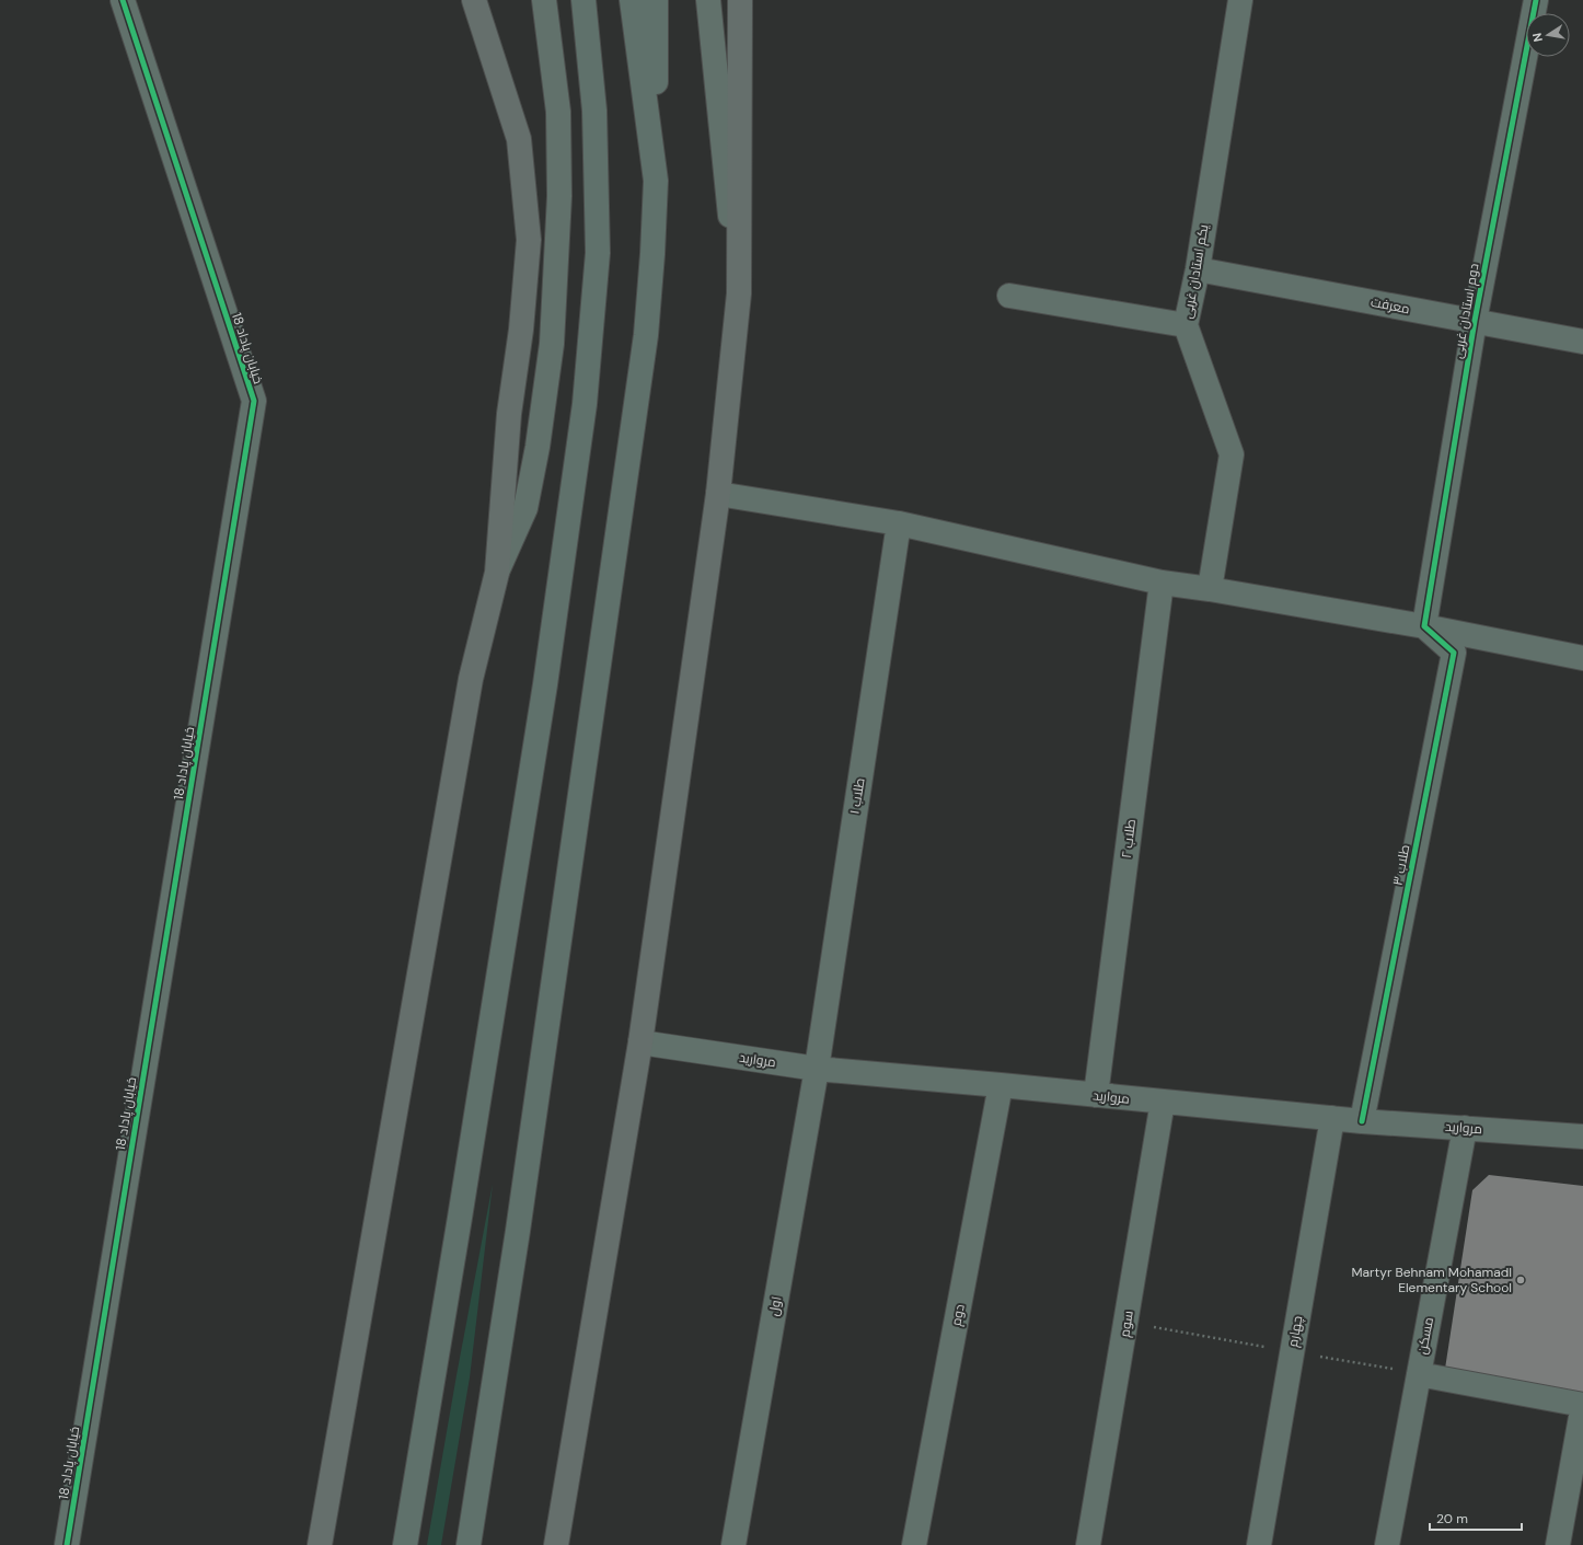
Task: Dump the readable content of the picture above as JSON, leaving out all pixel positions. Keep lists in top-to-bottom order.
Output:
{
  "streets": {
    "street": [
      "یکم استادان غربی",
      "معرفت",
      "دوم استادان غربی",
      "خیابان پاداد 18",
      "طلاب ۱",
      "طلاب ۲",
      "طلاب ۳",
      "مروارید",
      "اول",
      "دوم",
      "سوم",
      "چهارم",
      "مسکن"
    ]
  },
  "crossings": [
    ["یکم استادان غربی", "معرفت"],
    ["معرفت", "دوم استادان غربی"],
    ["دوم استادان غربی", "طلاب ۳"],
    ["طلاب ۱", "مروارید"],
    ["طلاب ۱", "اول"],
    ["طلاب ۲", "مروارید"],
    ["طلاب ۳", "مروارید"],
    ["مروارید", "اول"],
    ["مروارید", "دوم"],
    ["مروارید", "سوم"],
    ["مروارید", "چهارم"],
    ["مروارید", "مسکن"]
  ],
  "places": ["Martyr Behnam MohamadI Elementary School"],
  "scale_bar": "20 m",
  "north": "left"
}
